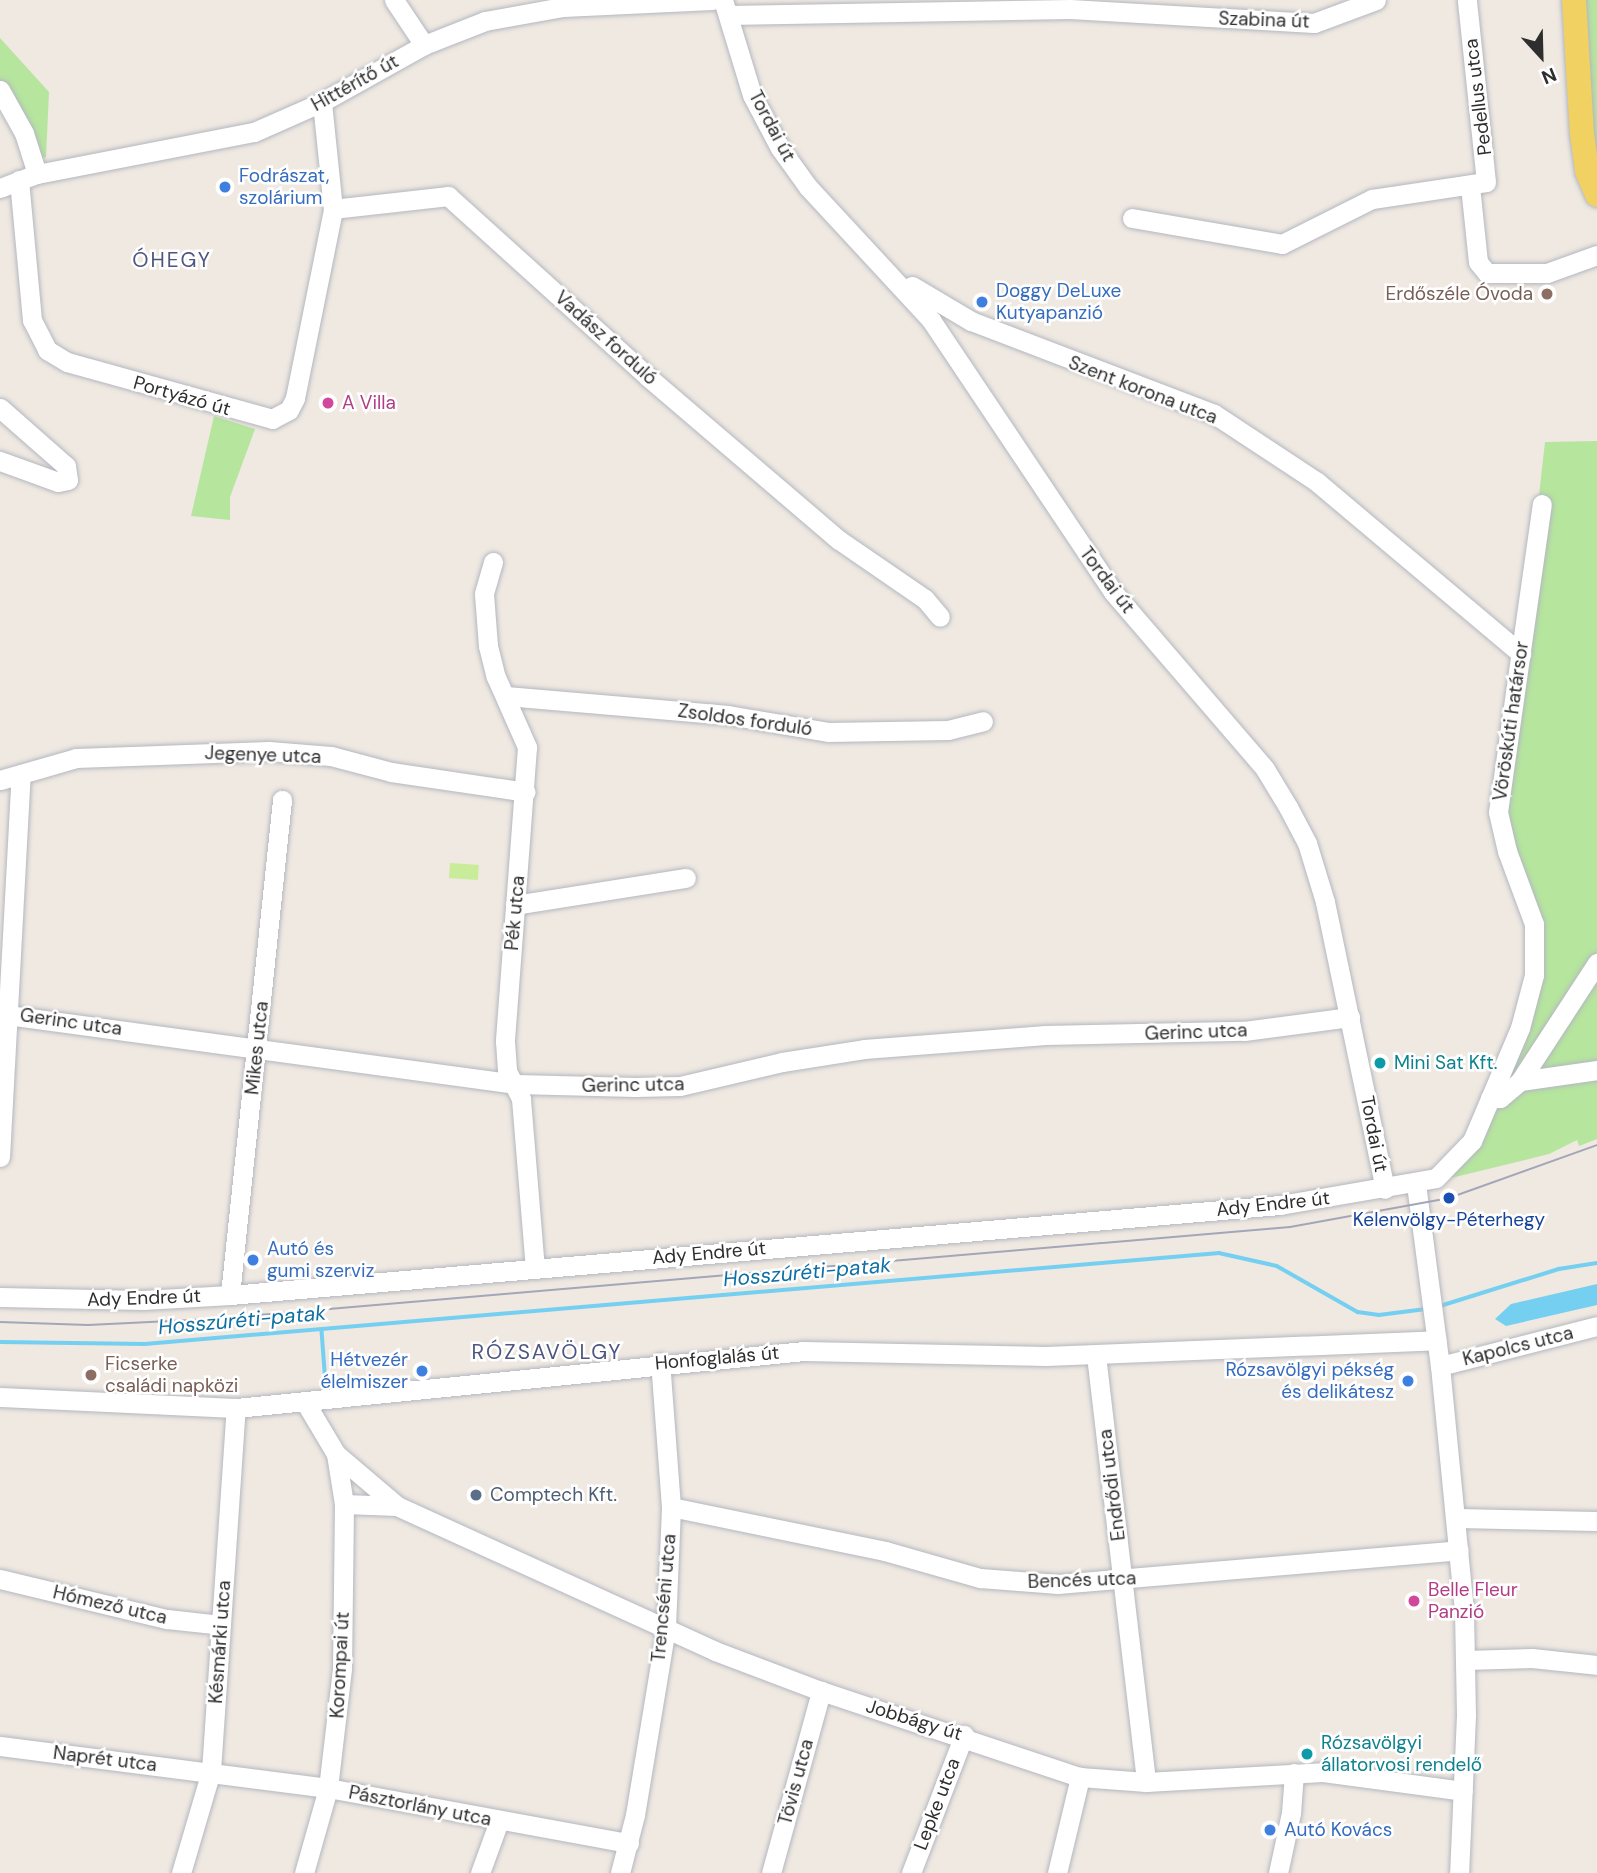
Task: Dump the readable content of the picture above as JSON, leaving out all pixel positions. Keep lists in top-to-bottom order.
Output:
{
  "streets": {
    "street": [
      "Szabina út",
      "Hittérítő út",
      "Pedellus utca",
      "Tordai út",
      "Vadász forduló",
      "Szent korona utca",
      "Portyázó út",
      "Zsoldos forduló",
      "Vöröskúti határsor",
      "Jegenye utca",
      "Pék utca",
      "Gerinc utca",
      "Mikes utca",
      "Ady Endre út",
      "Kapolcs utca",
      "Honfoglalás út",
      "Endrődi utca",
      "Bencés utca",
      "Trencséni utca",
      "Hómező utca",
      "Késmárki utca",
      "Korompai út",
      "Jobbágy út",
      "Naprét utca",
      "Tövis utca",
      "Lepke utca",
      "Pásztorlány utca"
    ]
  },
  "crossings": [
    ["Szabina út", "Tordai út"],
    ["Hittérítő út", "Portyázó út"],
    ["Tordai út", "Szent korona utca"],
    ["Tordai út", "Gerinc utca"],
    ["Tordai út", "Ady Endre út"],
    ["Vadász forduló", "Portyázó út"],
    ["Szent korona utca", "Vöröskúti határsor"],
    ["Zsoldos forduló", "Pék utca"],
    ["Vöröskúti határsor", "Ady Endre út"],
    ["Jegenye utca", "Pék utca"],
    ["Pék utca", "Gerinc utca"],
    ["Pék utca", "Ady Endre út"],
    ["Gerinc utca", "Mikes utca"],
    ["Mikes utca", "Ady Endre út"],
    ["Honfoglalás út", "Endrődi utca"],
    ["Honfoglalás út", "Trencséni utca"],
    ["Honfoglalás út", "Késmárki utca"],
    ["Honfoglalás út", "Jobbágy út"],
    ["Endrődi utca", "Bencés utca"],
    ["Endrődi utca", "Jobbágy út"],
    ["Bencés utca", "Trencséni utca"],
    ["Trencséni utca", "Jobbágy út"],
    ["Trencséni utca", "Pásztorlány utca"],
    ["Hómező utca", "Késmárki utca"],
    ["Késmárki utca", "Naprét utca"],
    ["Késmárki utca", "Pásztorlány utca"],
    ["Korompai út", "Jobbágy út"],
    ["Korompai út", "Pásztorlány utca"],
    ["Jobbágy út", "Tövis utca"],
    ["Jobbágy út", "Lepke utca"],
    ["Naprét utca", "Pásztorlány utca"]
  ],
  "districts": ["ÓHEGY", "RÓZSAVÖLGY"],
  "water": ["Hosszúréti-patak"],
  "places": [
    "Fodrászat, szolárium",
    "Erdőszéle Óvoda",
    "Doggy DeLuxe Kutyapanzió",
    "A Villa",
    "Mini Sat Kft.",
    "Kelenvölgy-Péterhegy",
    "Autó és gumi szerviz",
    "Hétvezér élelmiszer",
    "Ficserke családi napközi",
    "Rózsavölgyi pékség és delikátesz",
    "Comptech Kft.",
    "Belle Fleur Panzió",
    "Rózsavölgyi állatorvosi rendelő",
    "Autó Kovács"
  ],
  "north": "bottom"
}
